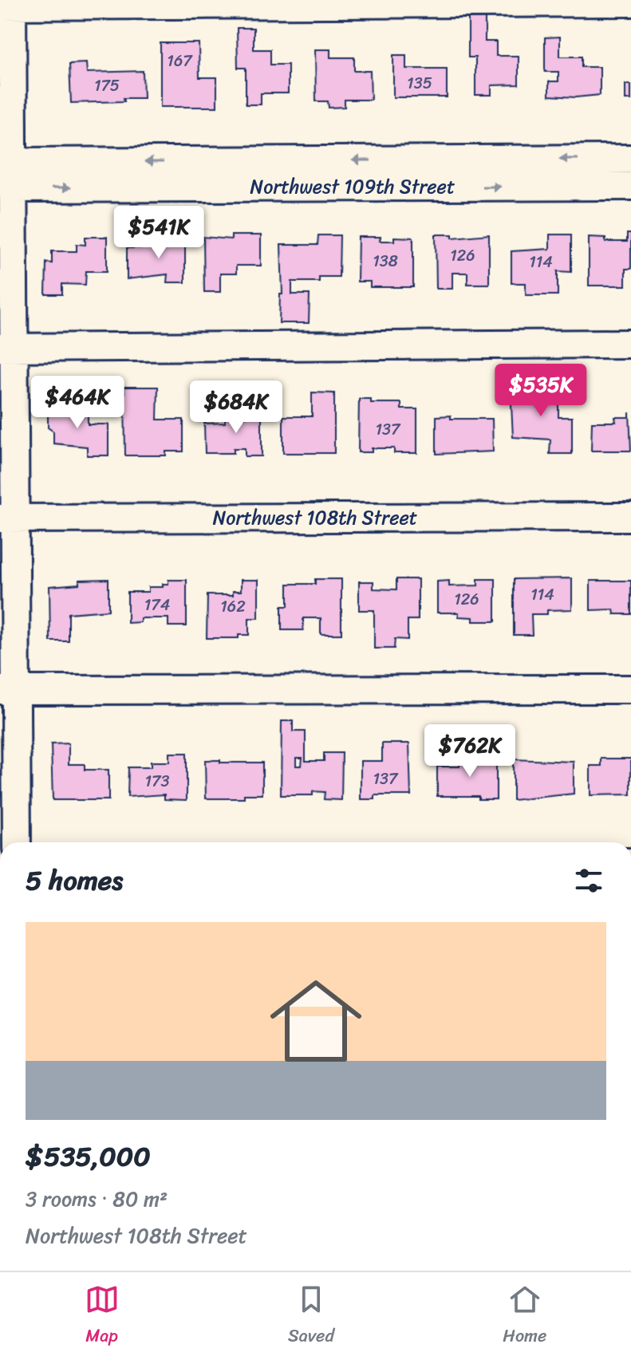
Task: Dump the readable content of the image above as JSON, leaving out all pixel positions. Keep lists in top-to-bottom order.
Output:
{
  "streets": {
    "street": ["Northwest 109th Street", "Northwest 108th Street"]
  },
  "house_numbers": [
    "167",
    "135",
    "175",
    "126",
    "138",
    "114",
    "137",
    "114",
    "126",
    "174",
    "162",
    "137",
    "173"
  ],
  "page": {
    "price": [
      "$541K",
      "$535K",
      "$464K",
      "$684K",
      "$762K"
    ],
    "heading": "5 homes",
    "list": [
      {
        "name": "$535,000",
        "note": "3 rooms · 80 m² · Northwest 108th Street"
      }
    ],
    "tabs": ["Map", "Saved", "Home"]
  }
}
